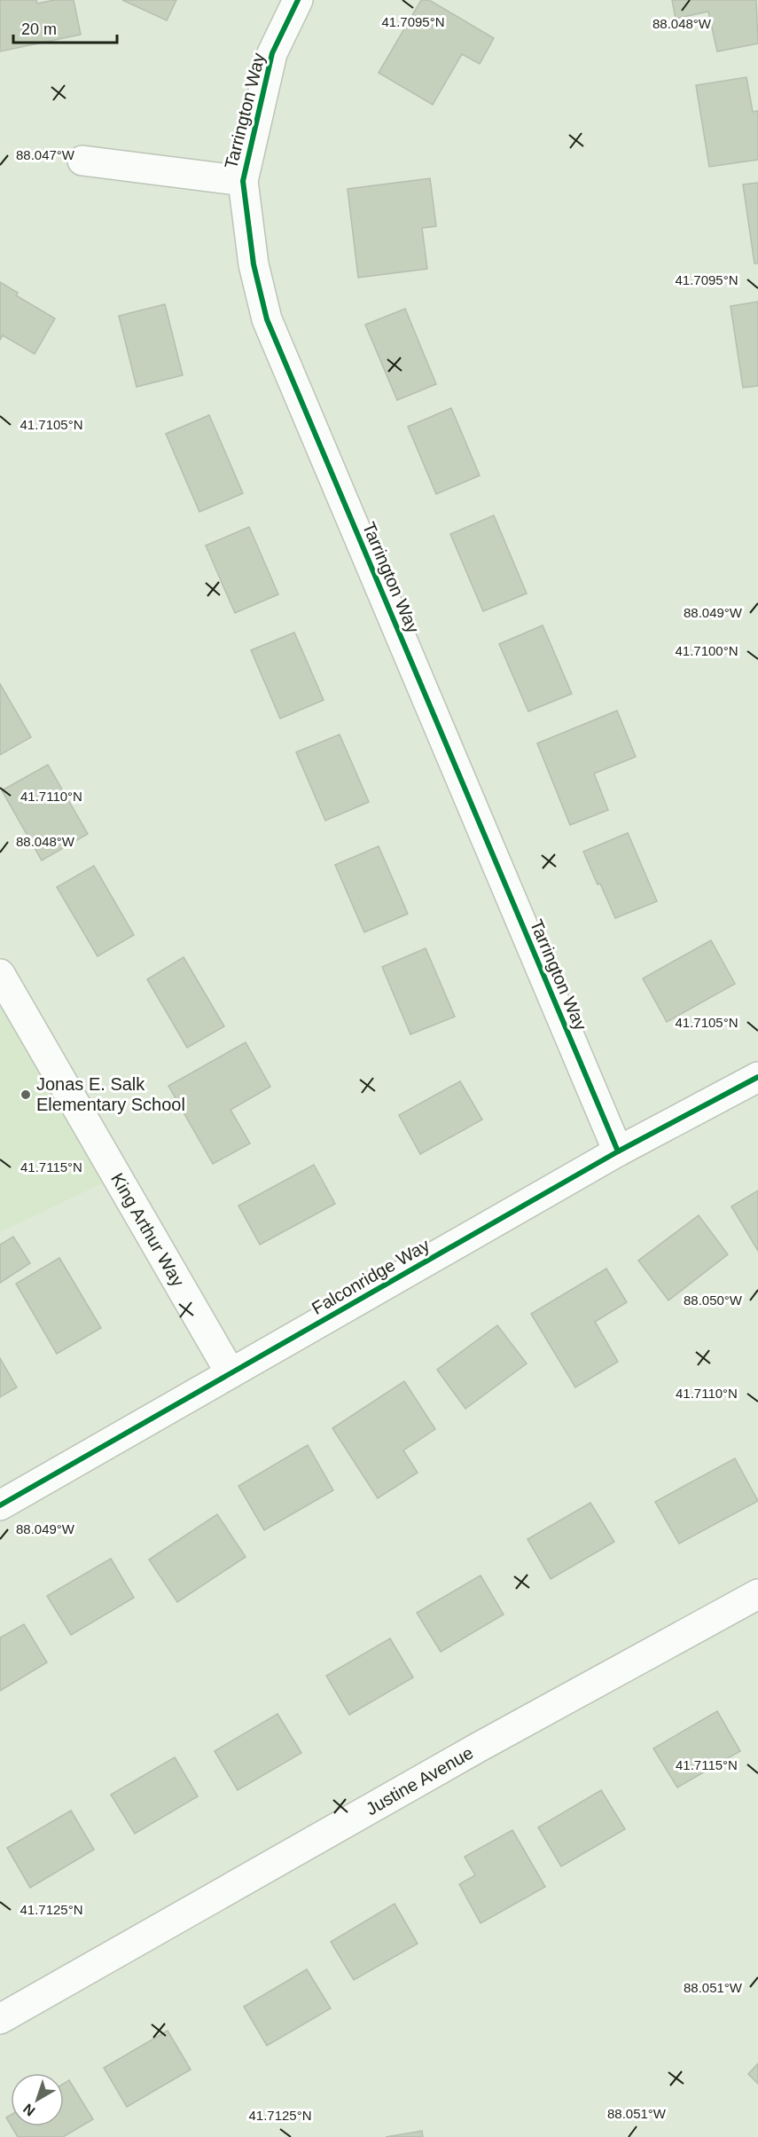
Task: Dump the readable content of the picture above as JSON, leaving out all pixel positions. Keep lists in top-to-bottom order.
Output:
{
  "streets": {
    "street": [
      "Tarrington Way",
      "King Arthur Way",
      "Falconridge Way",
      "Justine Avenue"
    ]
  },
  "crossings": [
    ["Tarrington Way", "Falconridge Way"],
    ["King Arthur Way", "Falconridge Way"]
  ],
  "places": ["Jonas E. Salk Elementary School"],
  "scale_bar": "20 m",
  "north": "bottom left",
  "coordinates": [
    "41.7095°N",
    "88.048°W",
    "88.047°W",
    "41.7105°N",
    "88.049°W",
    "41.7100°N",
    "41.7110°N",
    "41.7115°N",
    "88.050°W",
    "41.7125°N",
    "88.051°W"
  ]
}
